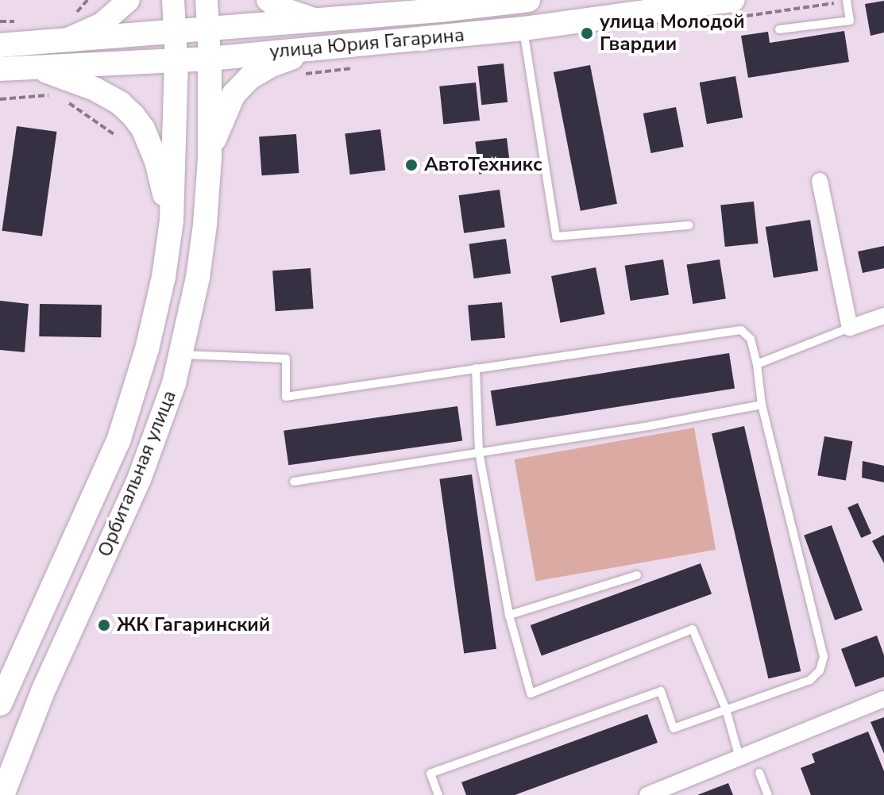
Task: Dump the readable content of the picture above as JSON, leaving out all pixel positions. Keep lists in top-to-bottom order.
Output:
{
  "streets": {
    "main road": ["улица Юрия Гагарина", "Орбитальная улица"]
  },
  "crossings": [
    ["улица Юрия Гагарина", "Орбитальная улица"]
  ],
  "places": ["улица Молодой Гвардии", "АвтоТехникс", "ЖК Гагаринский"]
}
